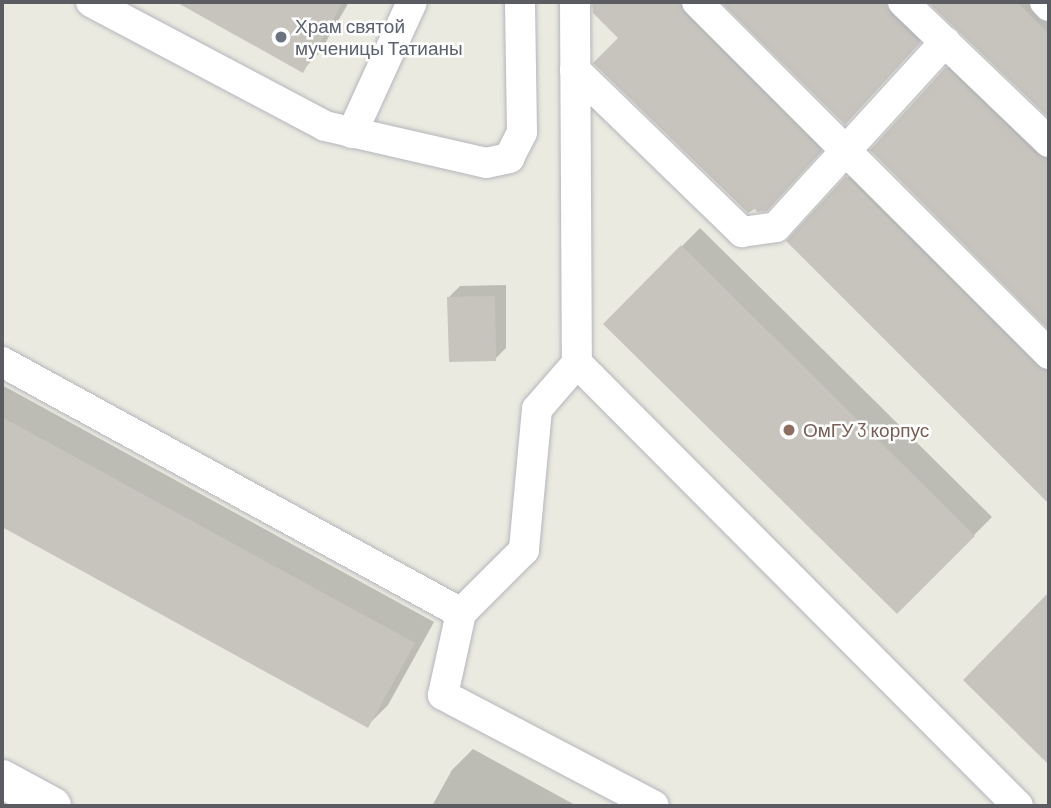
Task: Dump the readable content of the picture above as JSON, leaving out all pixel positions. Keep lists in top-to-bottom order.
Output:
{
  "places": ["Храм святой мученицы Татианы", "ОмГУ 3 корпус"]
}
